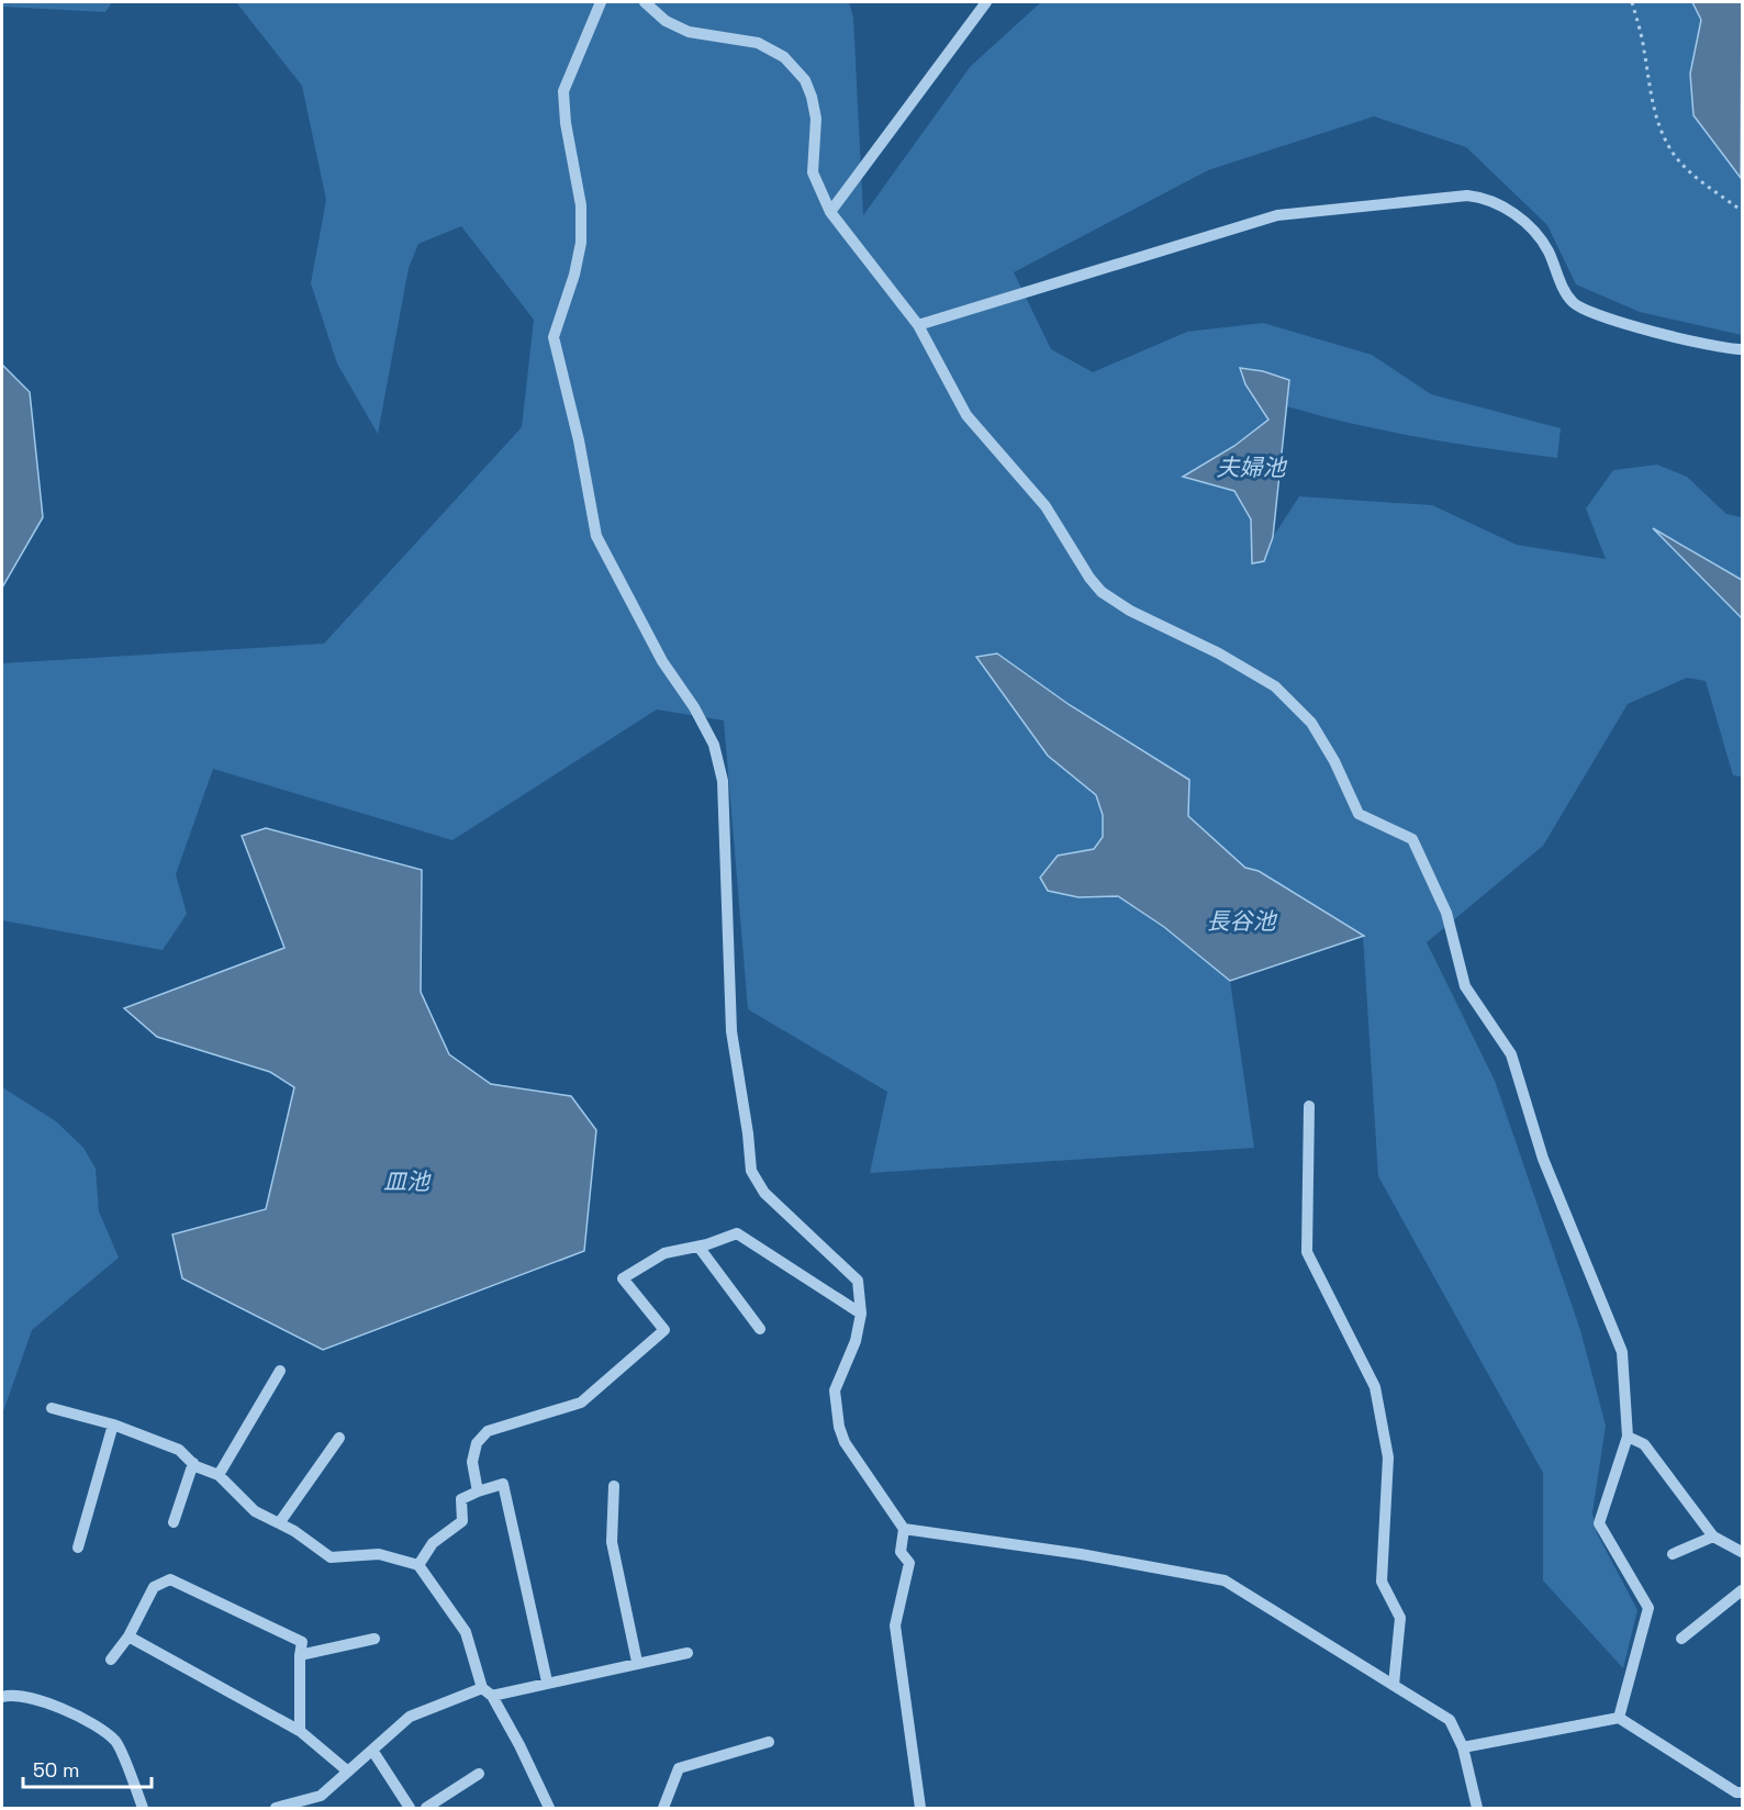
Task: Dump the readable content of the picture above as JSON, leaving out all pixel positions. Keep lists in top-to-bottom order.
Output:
{
  "water": ["夫婦池", "長谷池", "皿池"],
  "scale_bar": "50 m"
}
